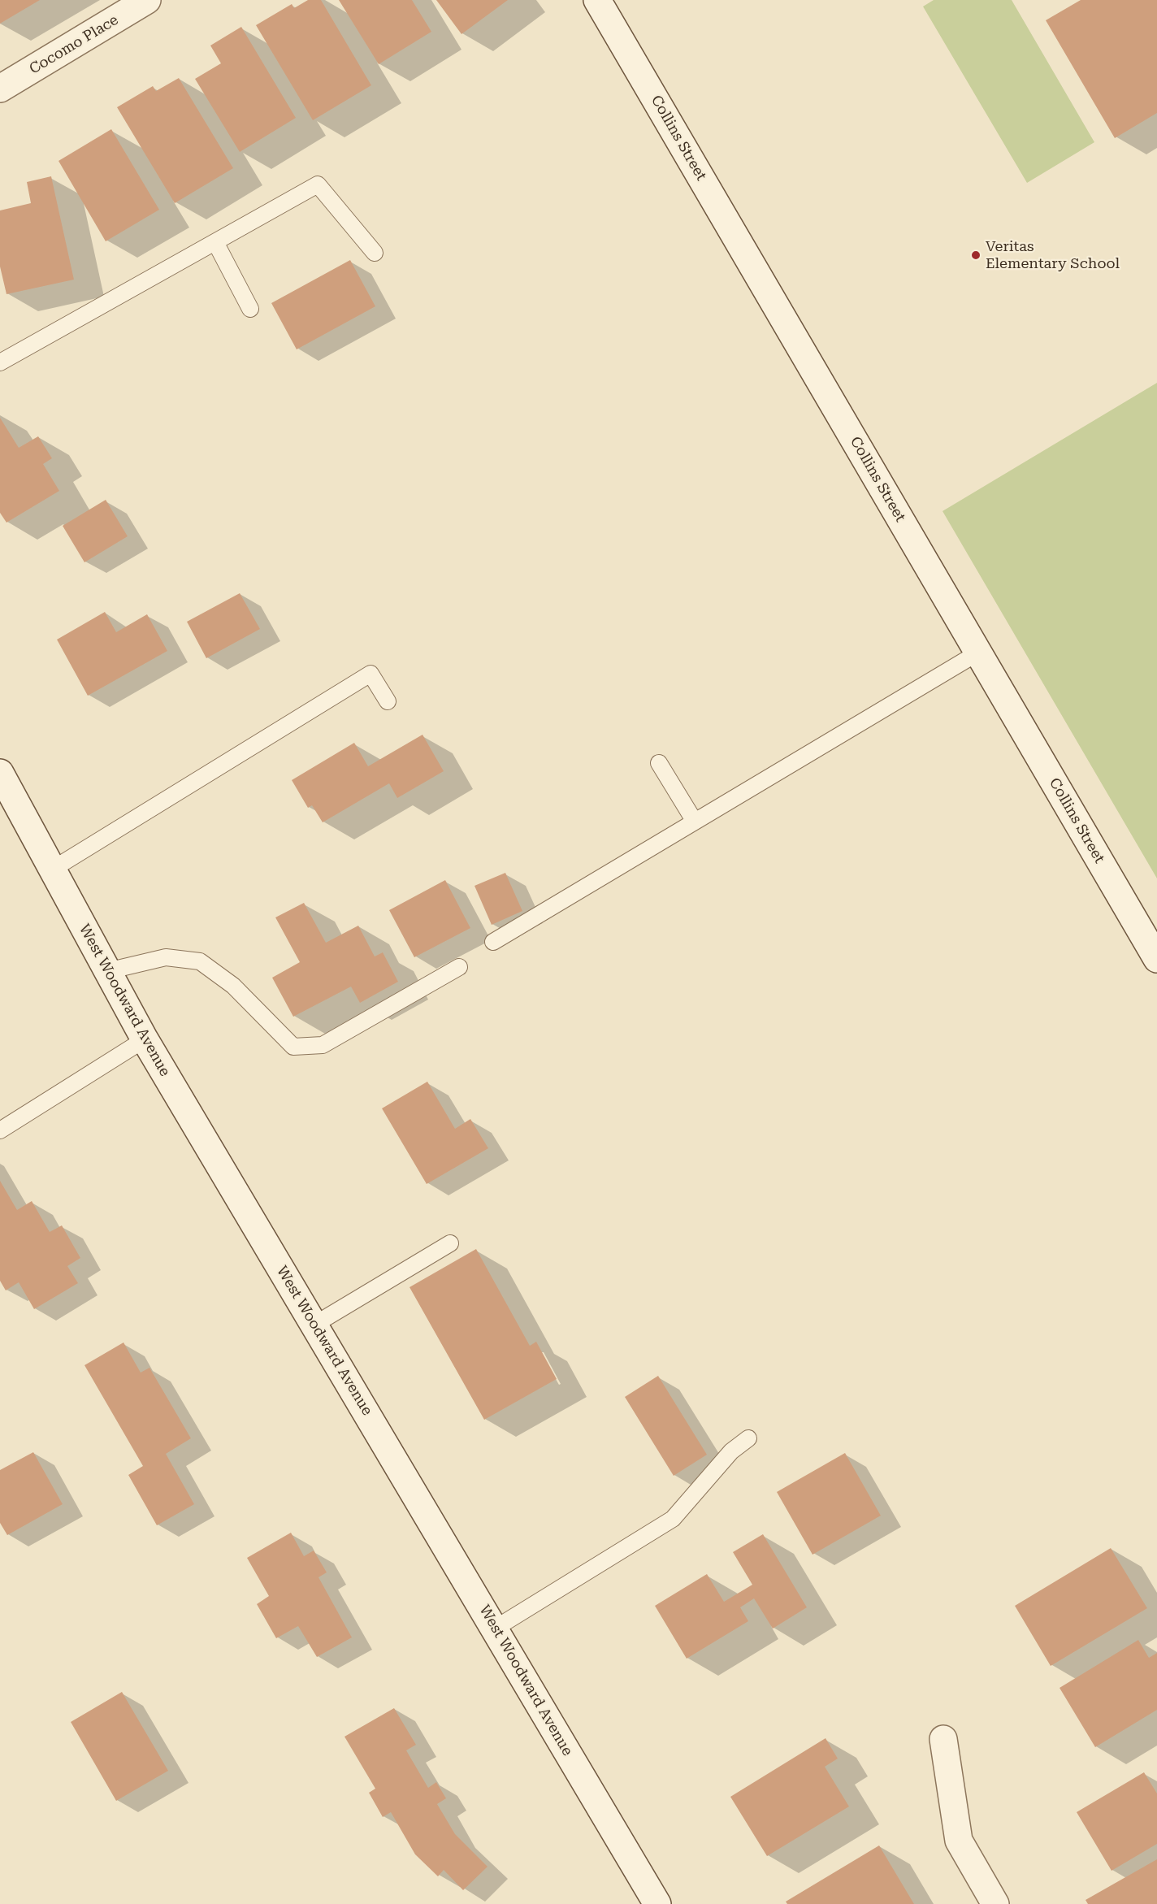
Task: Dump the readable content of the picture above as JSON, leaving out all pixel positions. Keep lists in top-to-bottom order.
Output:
{
  "streets": {
    "street": ["Cocomo Place", "Collins Street", "West Woodward Avenue"]
  },
  "places": ["Veritas Elementary School"]
}
